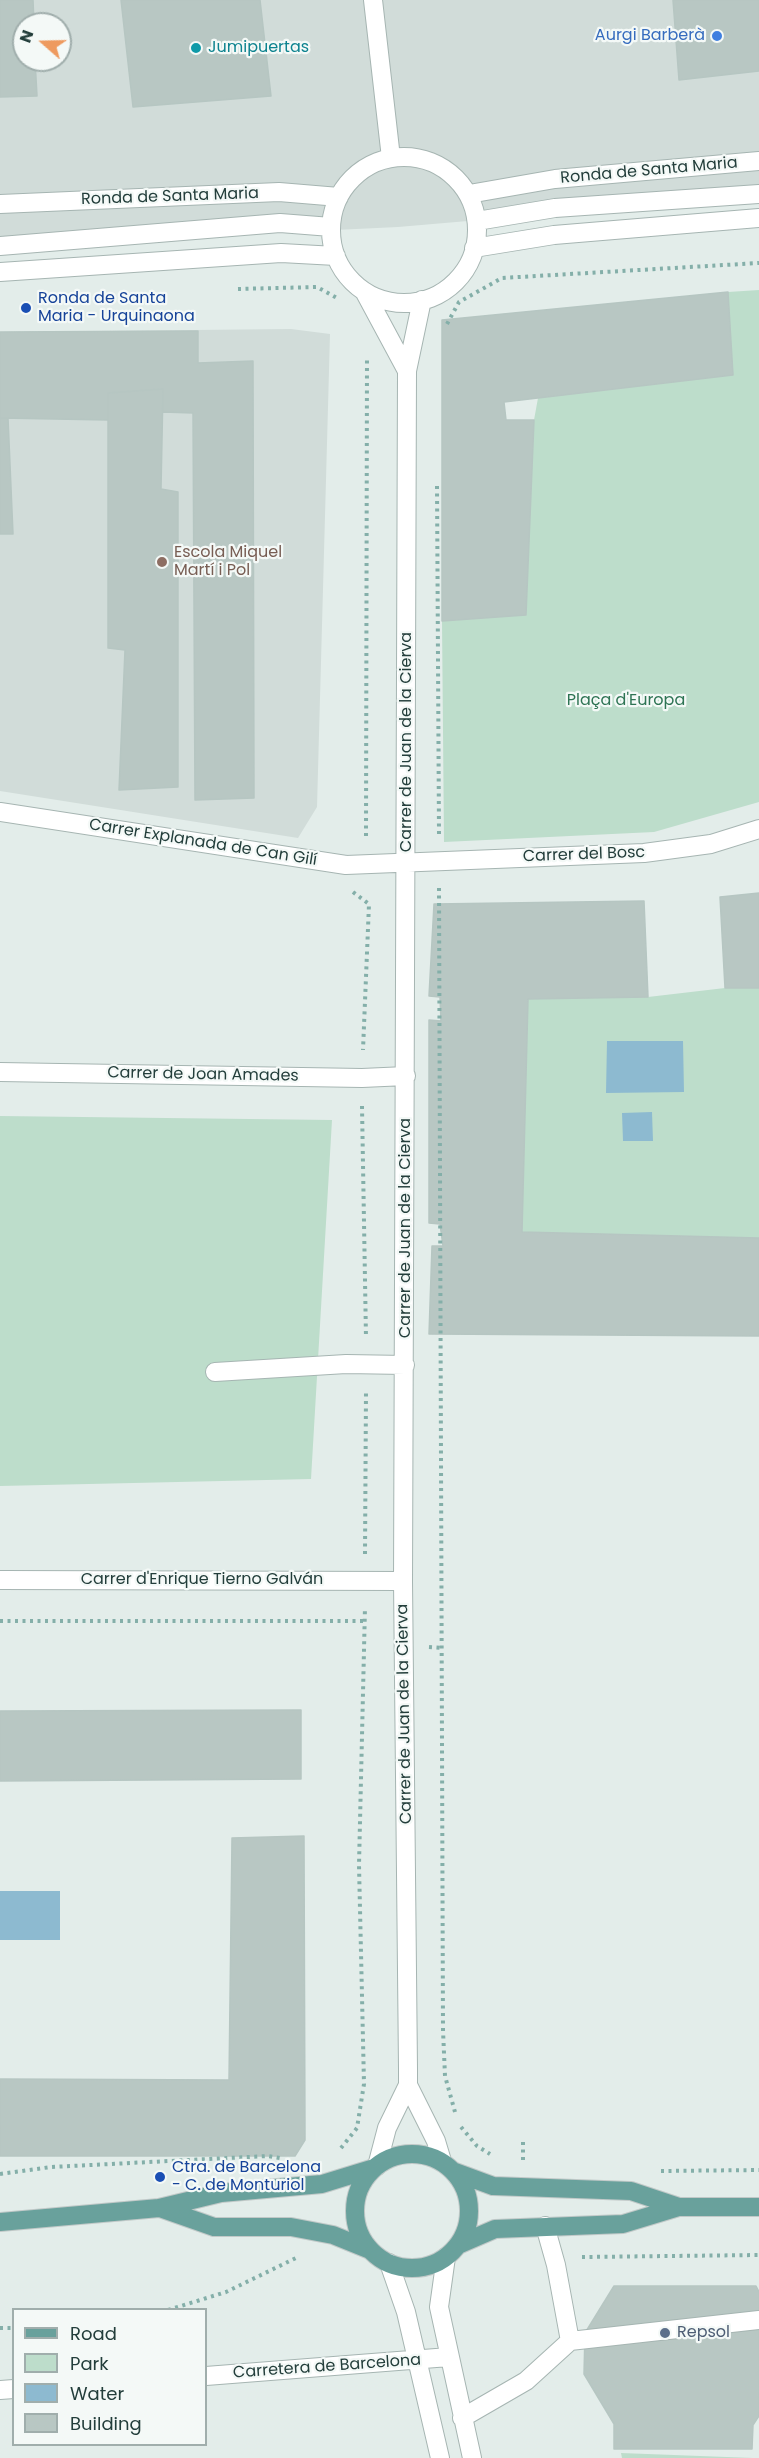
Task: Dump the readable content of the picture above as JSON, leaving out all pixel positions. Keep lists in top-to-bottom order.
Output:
{
  "streets": {
    "street": [
      "Ronda de Santa Maria",
      "Carrer de Juan de la Cierva",
      "Carrer Explanada de Can Gilí",
      "Carrer del Bosc",
      "Carrer de Joan Amades",
      "Carrer d'Enrique Tierno Galván",
      "Carretera de Barcelona"
    ]
  },
  "crossings": [
    ["Ronda de Santa Maria", "Carrer de Juan de la Cierva"],
    ["Carrer de Juan de la Cierva", "Carrer Explanada de Can Gilí"],
    ["Carrer de Juan de la Cierva", "Carrer del Bosc"],
    ["Carrer de Juan de la Cierva", "Carrer de Joan Amades"],
    ["Carrer de Juan de la Cierva", "Carrer d'Enrique Tierno Galván"],
    ["Carrer Explanada de Can Gilí", "Carrer del Bosc"]
  ],
  "parks": ["Plaça d'Europa"],
  "places": [
    "Aurgi Barberà",
    "Jumipuertas",
    "Ronda de Santa Maria - Urquinaona",
    "Escola Miquel Martí i Pol",
    "Ctra. de Barcelona - C. de Monturiol",
    "Repsol"
  ],
  "legend": [
    "Road",
    "Park",
    "Water",
    "Building"
  ],
  "north": "left"
}
